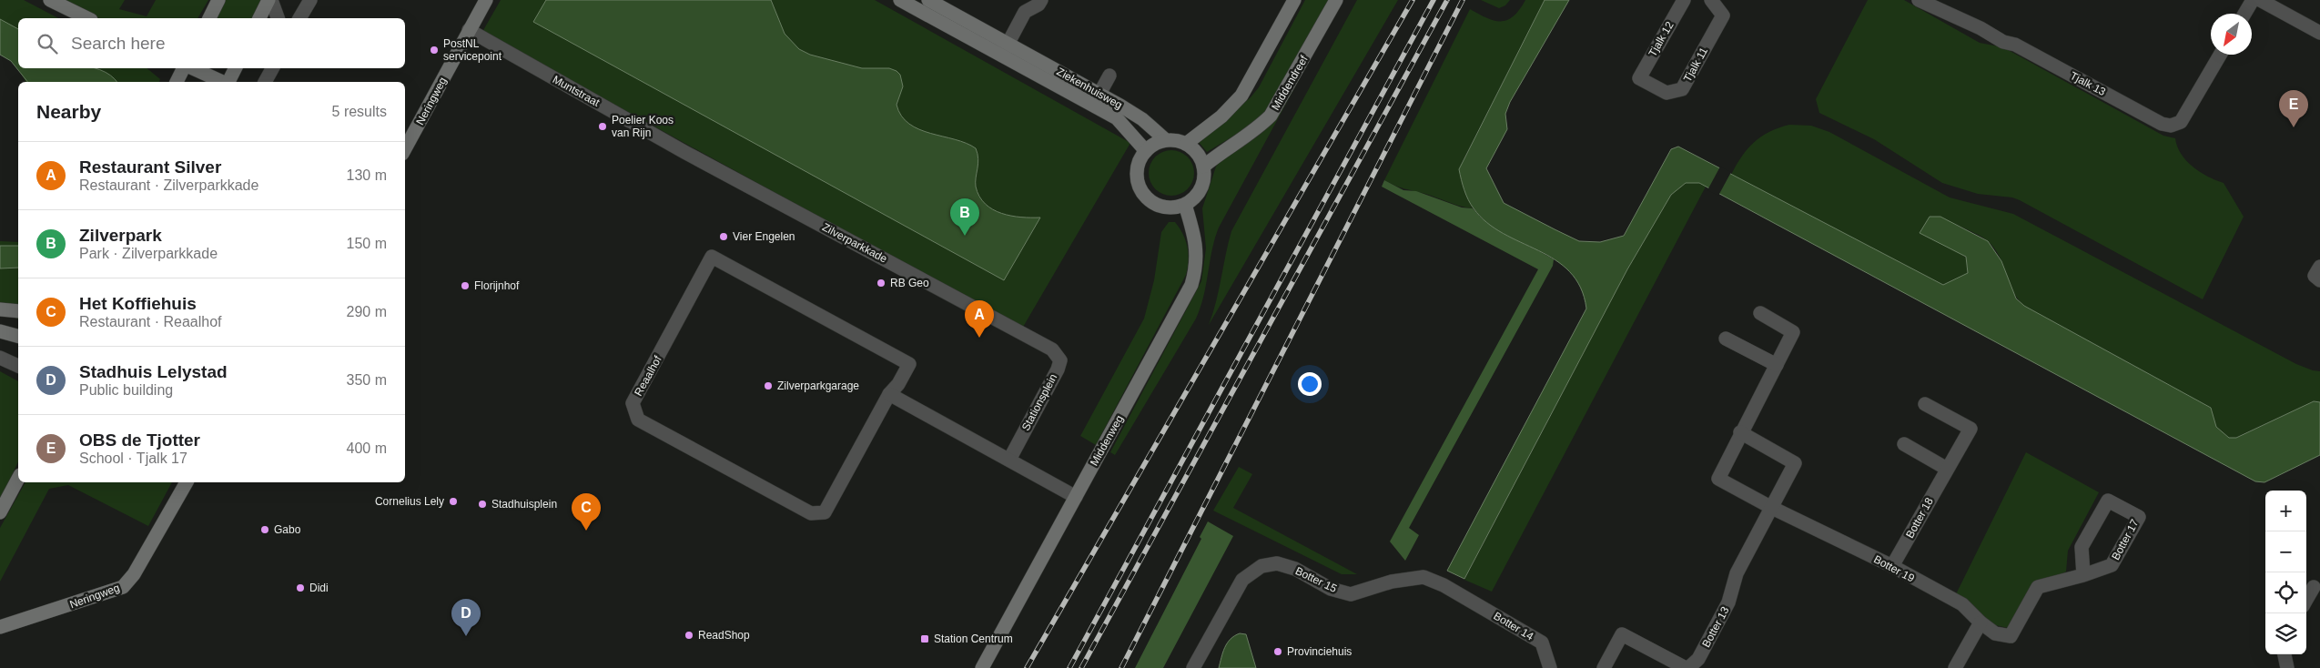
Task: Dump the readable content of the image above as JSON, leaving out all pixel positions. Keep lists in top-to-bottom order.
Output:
{
  "streets": {
    "main road": [
      "Middendreef",
      "Ziekenhuisweg",
      "Neringweg",
      "Middenweg"
    ],
    "street": [
      "Tjalk 12",
      "Tjalk 11",
      "Tjalk 13",
      "Muntstraat",
      "Zilverparkkade",
      "Reaalhof",
      "Stationsplein",
      "Botter 18",
      "Botter 17",
      "Botter 19",
      "Botter 15",
      "Botter 14",
      "Botter 13"
    ]
  },
  "crossings": [
    ["Tjalk 12", "Tjalk 11"],
    ["Middendreef", "Ziekenhuisweg"],
    ["Middendreef", "Middenweg"],
    ["Ziekenhuisweg", "Middenweg"],
    ["Muntstraat", "Neringweg"],
    ["Muntstraat", "Zilverparkkade"],
    ["Zilverparkkade", "Stationsplein"],
    ["Botter 18", "Botter 19"],
    ["Botter 17", "Botter 19"],
    ["Botter 19", "Botter 13"],
    ["Botter 15", "Botter 14"]
  ],
  "places": {
    "other": [
      "PostNL servicepoint",
      "Poelier Koos van Rijn",
      "Vier Engelen",
      "RB Geo",
      "Florijnhof",
      "Zilverparkgarage",
      "Cornelius Lely",
      "Stadhuisplein",
      "Gabo",
      "Didi",
      "ReadShop",
      "Provinciehuis"
    ],
    "transit": ["Station Centrum"]
  },
  "north": "bottom left",
  "page": {
    "search": "Search here",
    "heading": ["Nearby", "5 results"],
    "pins": [
      "E",
      "B",
      "A",
      "C",
      "D"
    ],
    "list": [
      {
        "mark": "A",
        "name": "Restaurant Silver",
        "note": "Restaurant · Zilverparkkade",
        "value": "130 m"
      },
      {
        "mark": "B",
        "name": "Zilverpark",
        "note": "Park · Zilverparkkade",
        "value": "150 m"
      },
      {
        "mark": "C",
        "name": "Het Koffiehuis",
        "note": "Restaurant · Reaalhof",
        "value": "290 m"
      },
      {
        "mark": "D",
        "name": "Stadhuis Lelystad",
        "note": "Public building",
        "value": "350 m"
      },
      {
        "mark": "E",
        "name": "OBS de Tjotter",
        "note": "School · Tjalk 17",
        "value": "400 m"
      }
    ],
    "map_buttons": ["+", "−"]
  }
}
